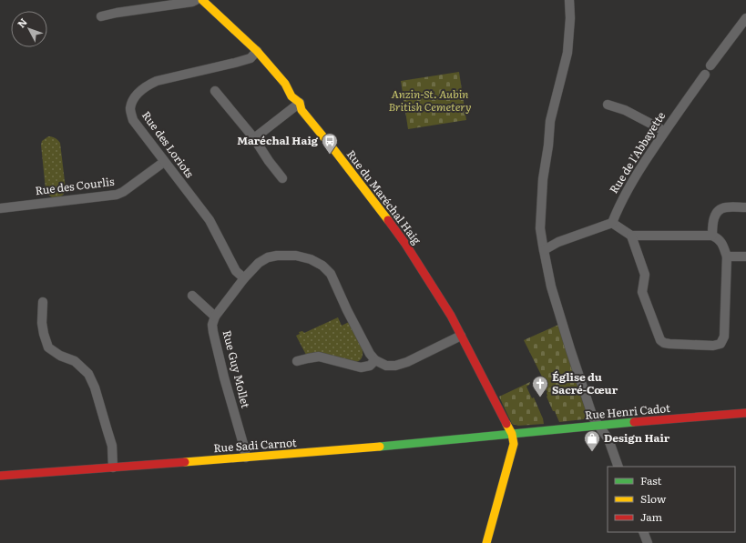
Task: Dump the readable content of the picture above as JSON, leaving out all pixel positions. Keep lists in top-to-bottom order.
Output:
{
  "streets": {
    "main road": ["Rue du Maréchal Haig", "Rue Henri Cadot", "Rue Sadi Carnot"],
    "street": [
      "Rue des Loriots",
      "Rue de l'Abbayette",
      "Rue des Courlis",
      "Rue Guy Mollet"
    ]
  },
  "crossings": [
    ["Rue des Loriots", "Rue des Courlis"],
    ["Rue des Loriots", "Rue du Maréchal Haig"],
    ["Rue du Maréchal Haig", "Rue Henri Cadot"],
    ["Rue du Maréchal Haig", "Rue Sadi Carnot"],
    ["Rue Guy Mollet", "Rue Sadi Carnot"],
    ["Rue Henri Cadot", "Rue Sadi Carnot"]
  ],
  "parks": ["Anzin-St. Aubin British Cemetery"],
  "places": {
    "bus stop": ["Maréchal Haig"],
    "church": ["Église du Sacré-Cœur"],
    "shop": ["Design Hair"]
  },
  "legend": ["Fast", "Slow", "Jam"],
  "north": "top left"
}
